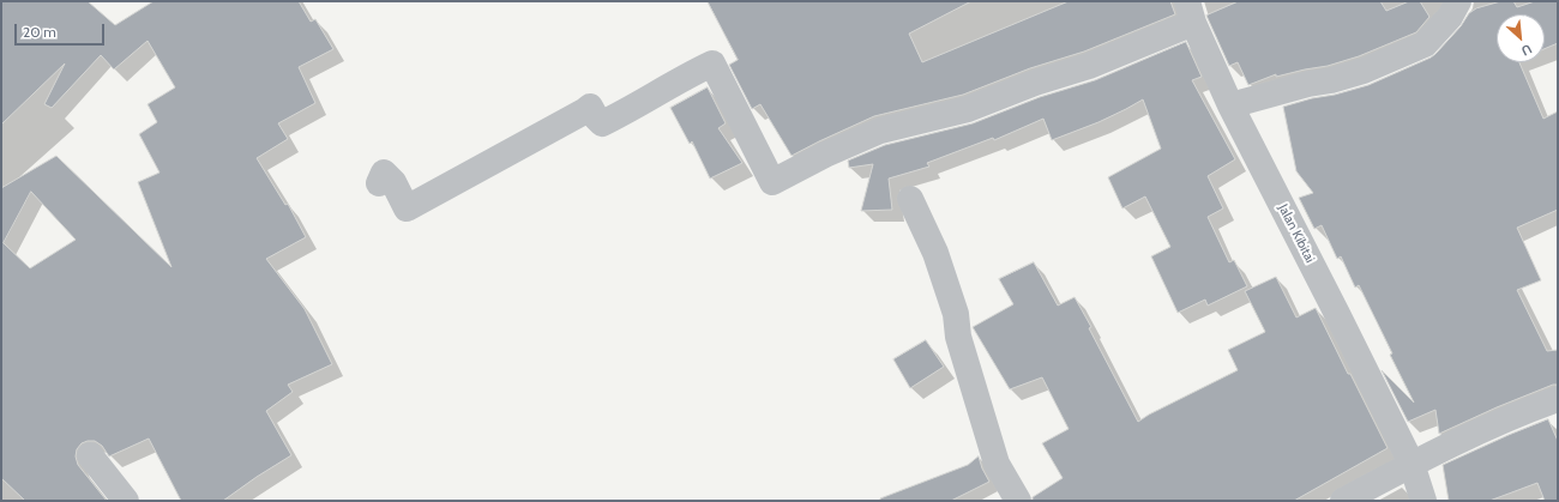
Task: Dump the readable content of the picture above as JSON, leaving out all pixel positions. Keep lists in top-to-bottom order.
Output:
{
  "streets": {
    "street": ["Jalan Kibitai"]
  },
  "scale_bar": "20 m",
  "north": "bottom right"
}
